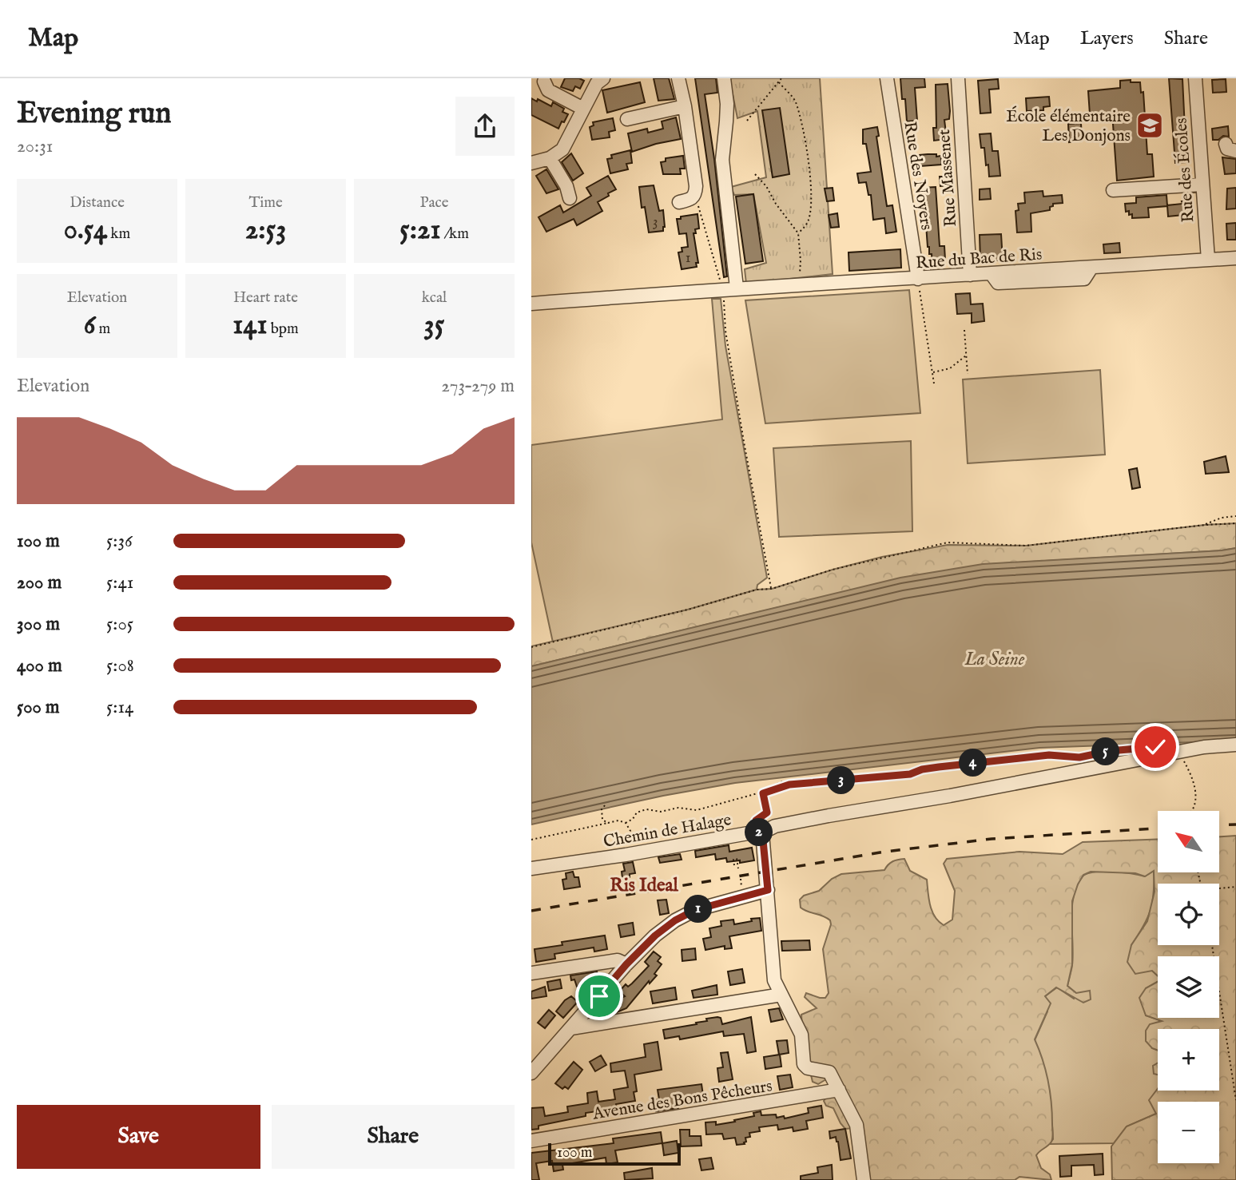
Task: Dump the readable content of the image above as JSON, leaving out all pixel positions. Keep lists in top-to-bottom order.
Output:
{
  "streets": {
    "street": [
      "Rue des Écoles",
      "Rue des Noyers",
      "Rue Massenet",
      "Rue du Bac de Ris",
      "Chemin de Halage",
      "Avenue des Bons Pêcheurs"
    ]
  },
  "crossings": [
    ["Rue des Écoles", "Rue du Bac de Ris"],
    ["Rue des Noyers", "Rue du Bac de Ris"],
    ["Rue Massenet", "Rue du Bac de Ris"]
  ],
  "districts": ["Ris Ideal"],
  "water": ["La Seine"],
  "places": {
    "school or university": ["École élémentaire Les Donjons"]
  },
  "house_numbers": ["3", "1"],
  "scale_bar": "100 m",
  "north": "top left",
  "page": {
    "header": "Map",
    "nav": ["Map", "Layers", "Share"],
    "heading": ["Evening run", "20:31"],
    "stats": [
      ["Distance", "0.54 km"],
      ["Time", "2:53"],
      ["Pace", "5:21 /km"],
      ["Elevation", "6 m"],
      ["Heart rate", "141 bpm"],
      ["kcal", "35"]
    ],
    "chart": ["Elevation", "273–279 m"],
    "list": [
      {
        "name": "100 m",
        "note": "5:36"
      },
      {
        "name": "200 m",
        "note": "5:41"
      },
      {
        "name": "300 m",
        "note": "5:05"
      },
      {
        "name": "400 m",
        "note": "5:08"
      },
      {
        "name": "500 m",
        "note": "5:14"
      }
    ],
    "pins": [
      "5",
      "4",
      "3",
      "2",
      "1"
    ],
    "map_buttons": ["+", "−"],
    "buttons": ["Save", "Share"],
    "scale": "100 m"
  }
}
